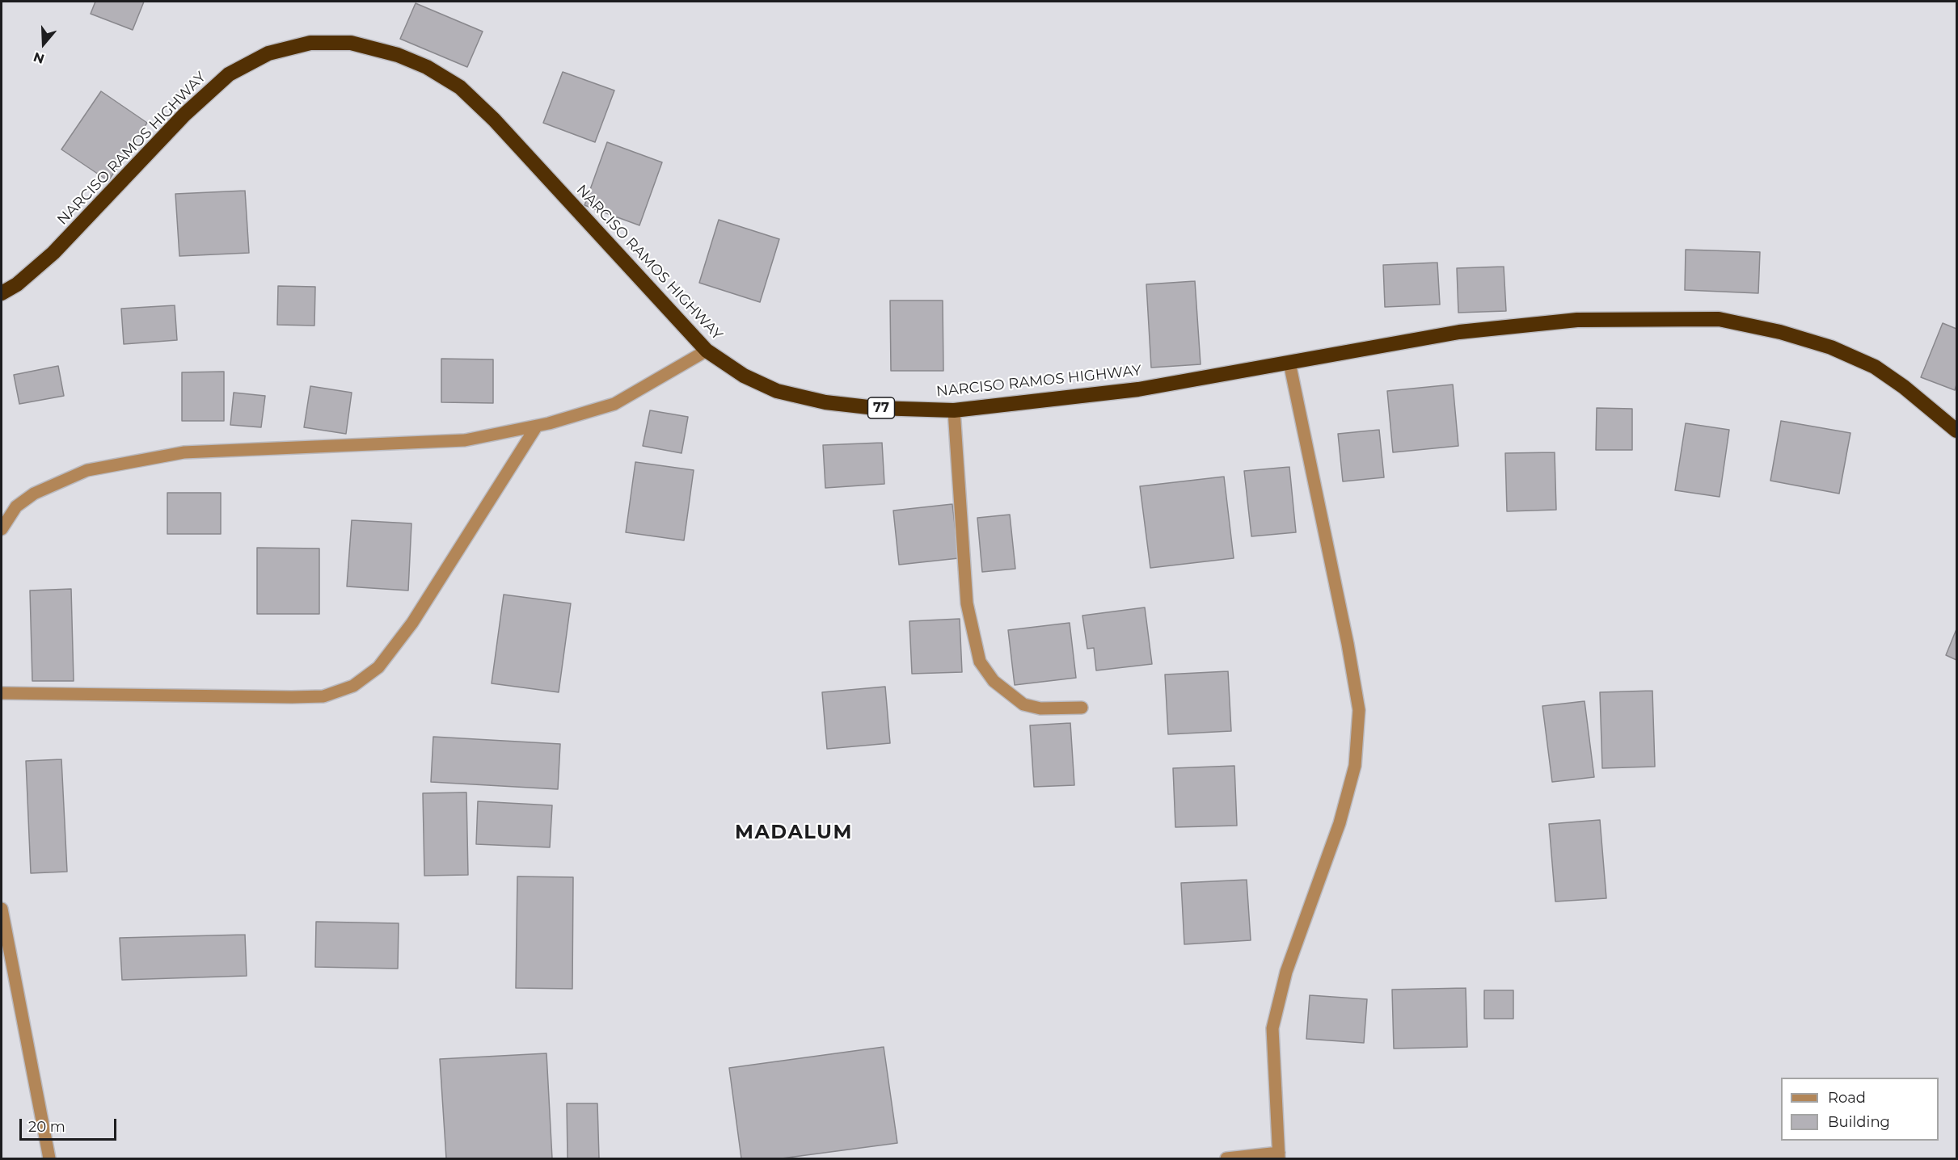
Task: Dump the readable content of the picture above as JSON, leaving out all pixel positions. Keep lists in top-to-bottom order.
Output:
{
  "streets": {
    "highway": ["NARCISO RAMOS HIGHWAY", "77"]
  },
  "districts": ["MADALUM"],
  "legend": ["Road", "Building"],
  "scale_bar": "20 m",
  "north": "bottom"
}
